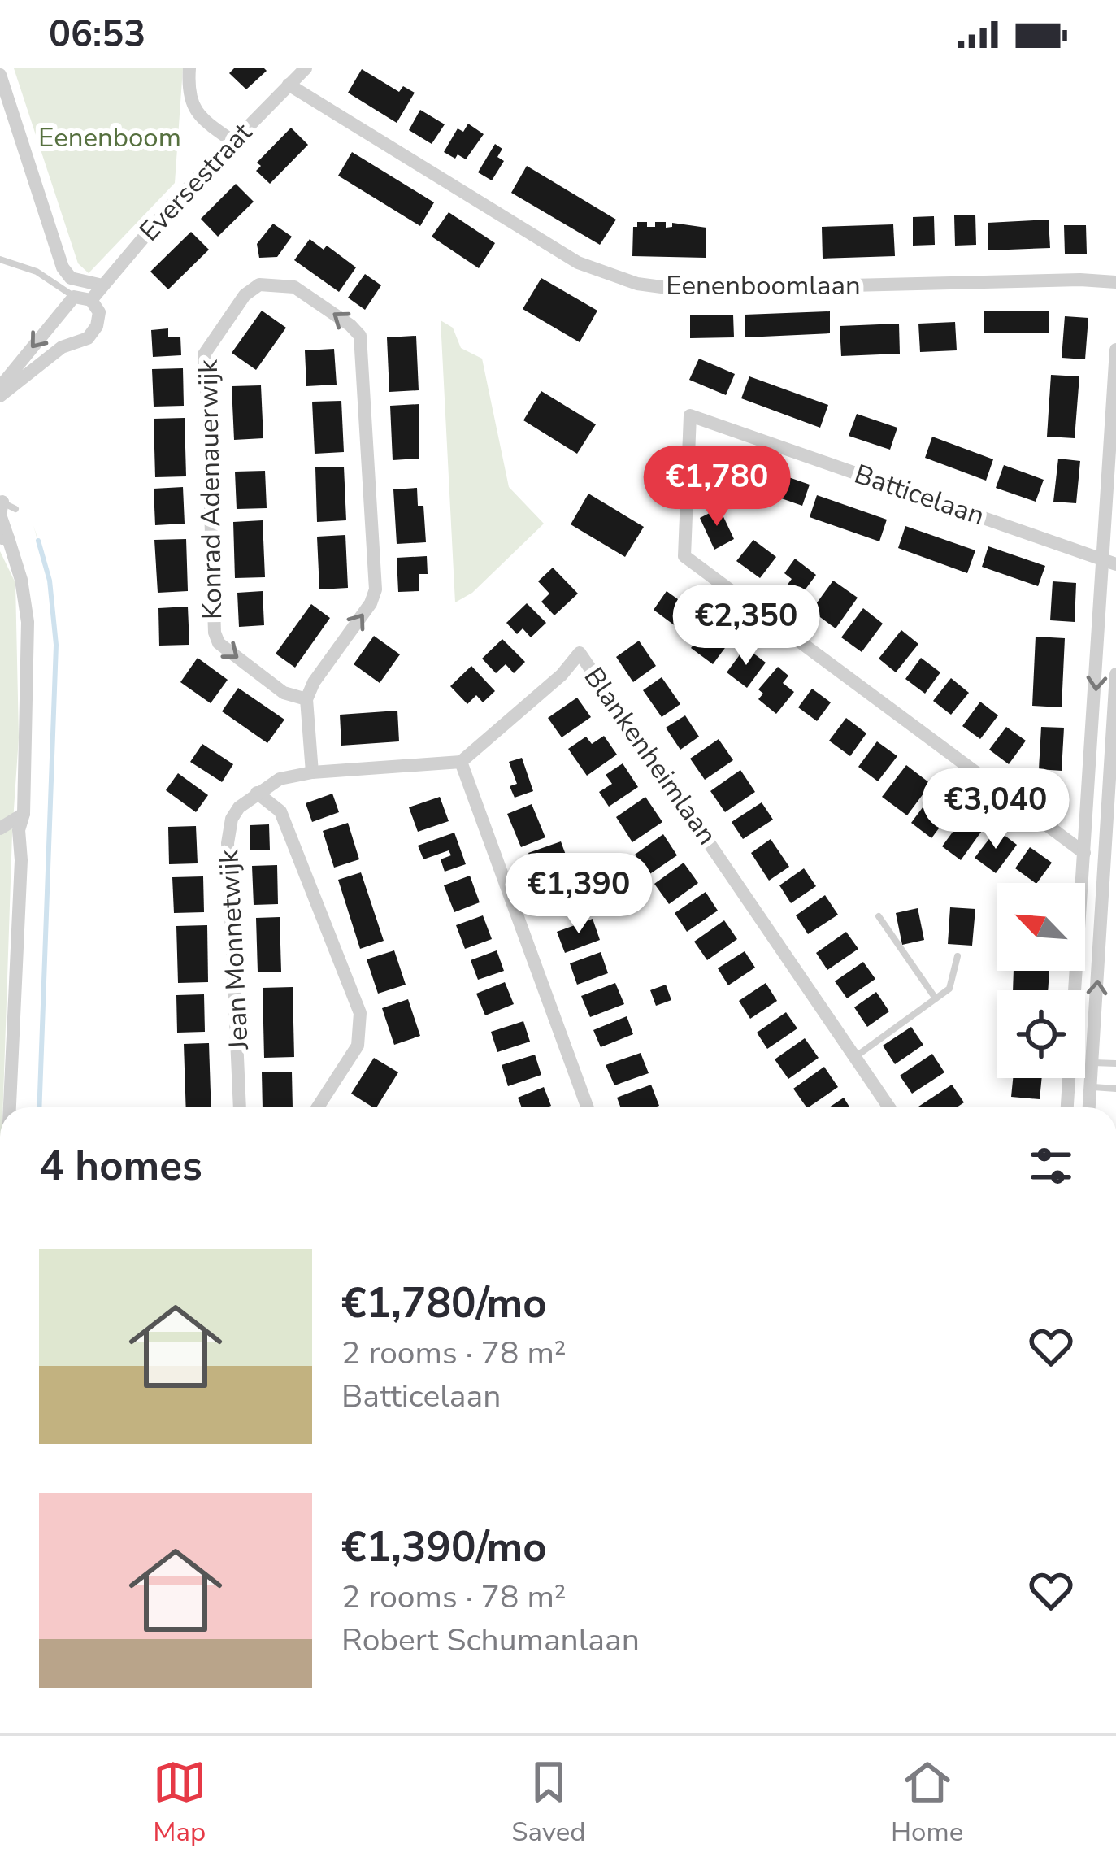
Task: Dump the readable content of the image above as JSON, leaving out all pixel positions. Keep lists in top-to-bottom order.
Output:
{
  "streets": {
    "street": [
      "Eversestraat",
      "Eenenboomlaan",
      "Konrad Adenauerwijk",
      "Batticelaan",
      "Blankenheimlaan",
      "Jean Monnetwijk"
    ]
  },
  "crossings": [
    ["Eversestraat", "Eenenboomlaan"]
  ],
  "parks": ["Eenenboom"],
  "north": "top left",
  "page": {
    "status": "06:53",
    "price": [
      "€1,780",
      "€2,350",
      "€3,040",
      "€1,390"
    ],
    "heading": "4 homes",
    "list": [
      {
        "name": "€1,780/mo",
        "note": "2 rooms · 78 m² · Batticelaan"
      },
      {
        "name": "€1,390/mo",
        "note": "2 rooms · 78 m² · Robert Schumanlaan"
      }
    ],
    "tabs": ["Map", "Saved", "Home"]
  }
}
